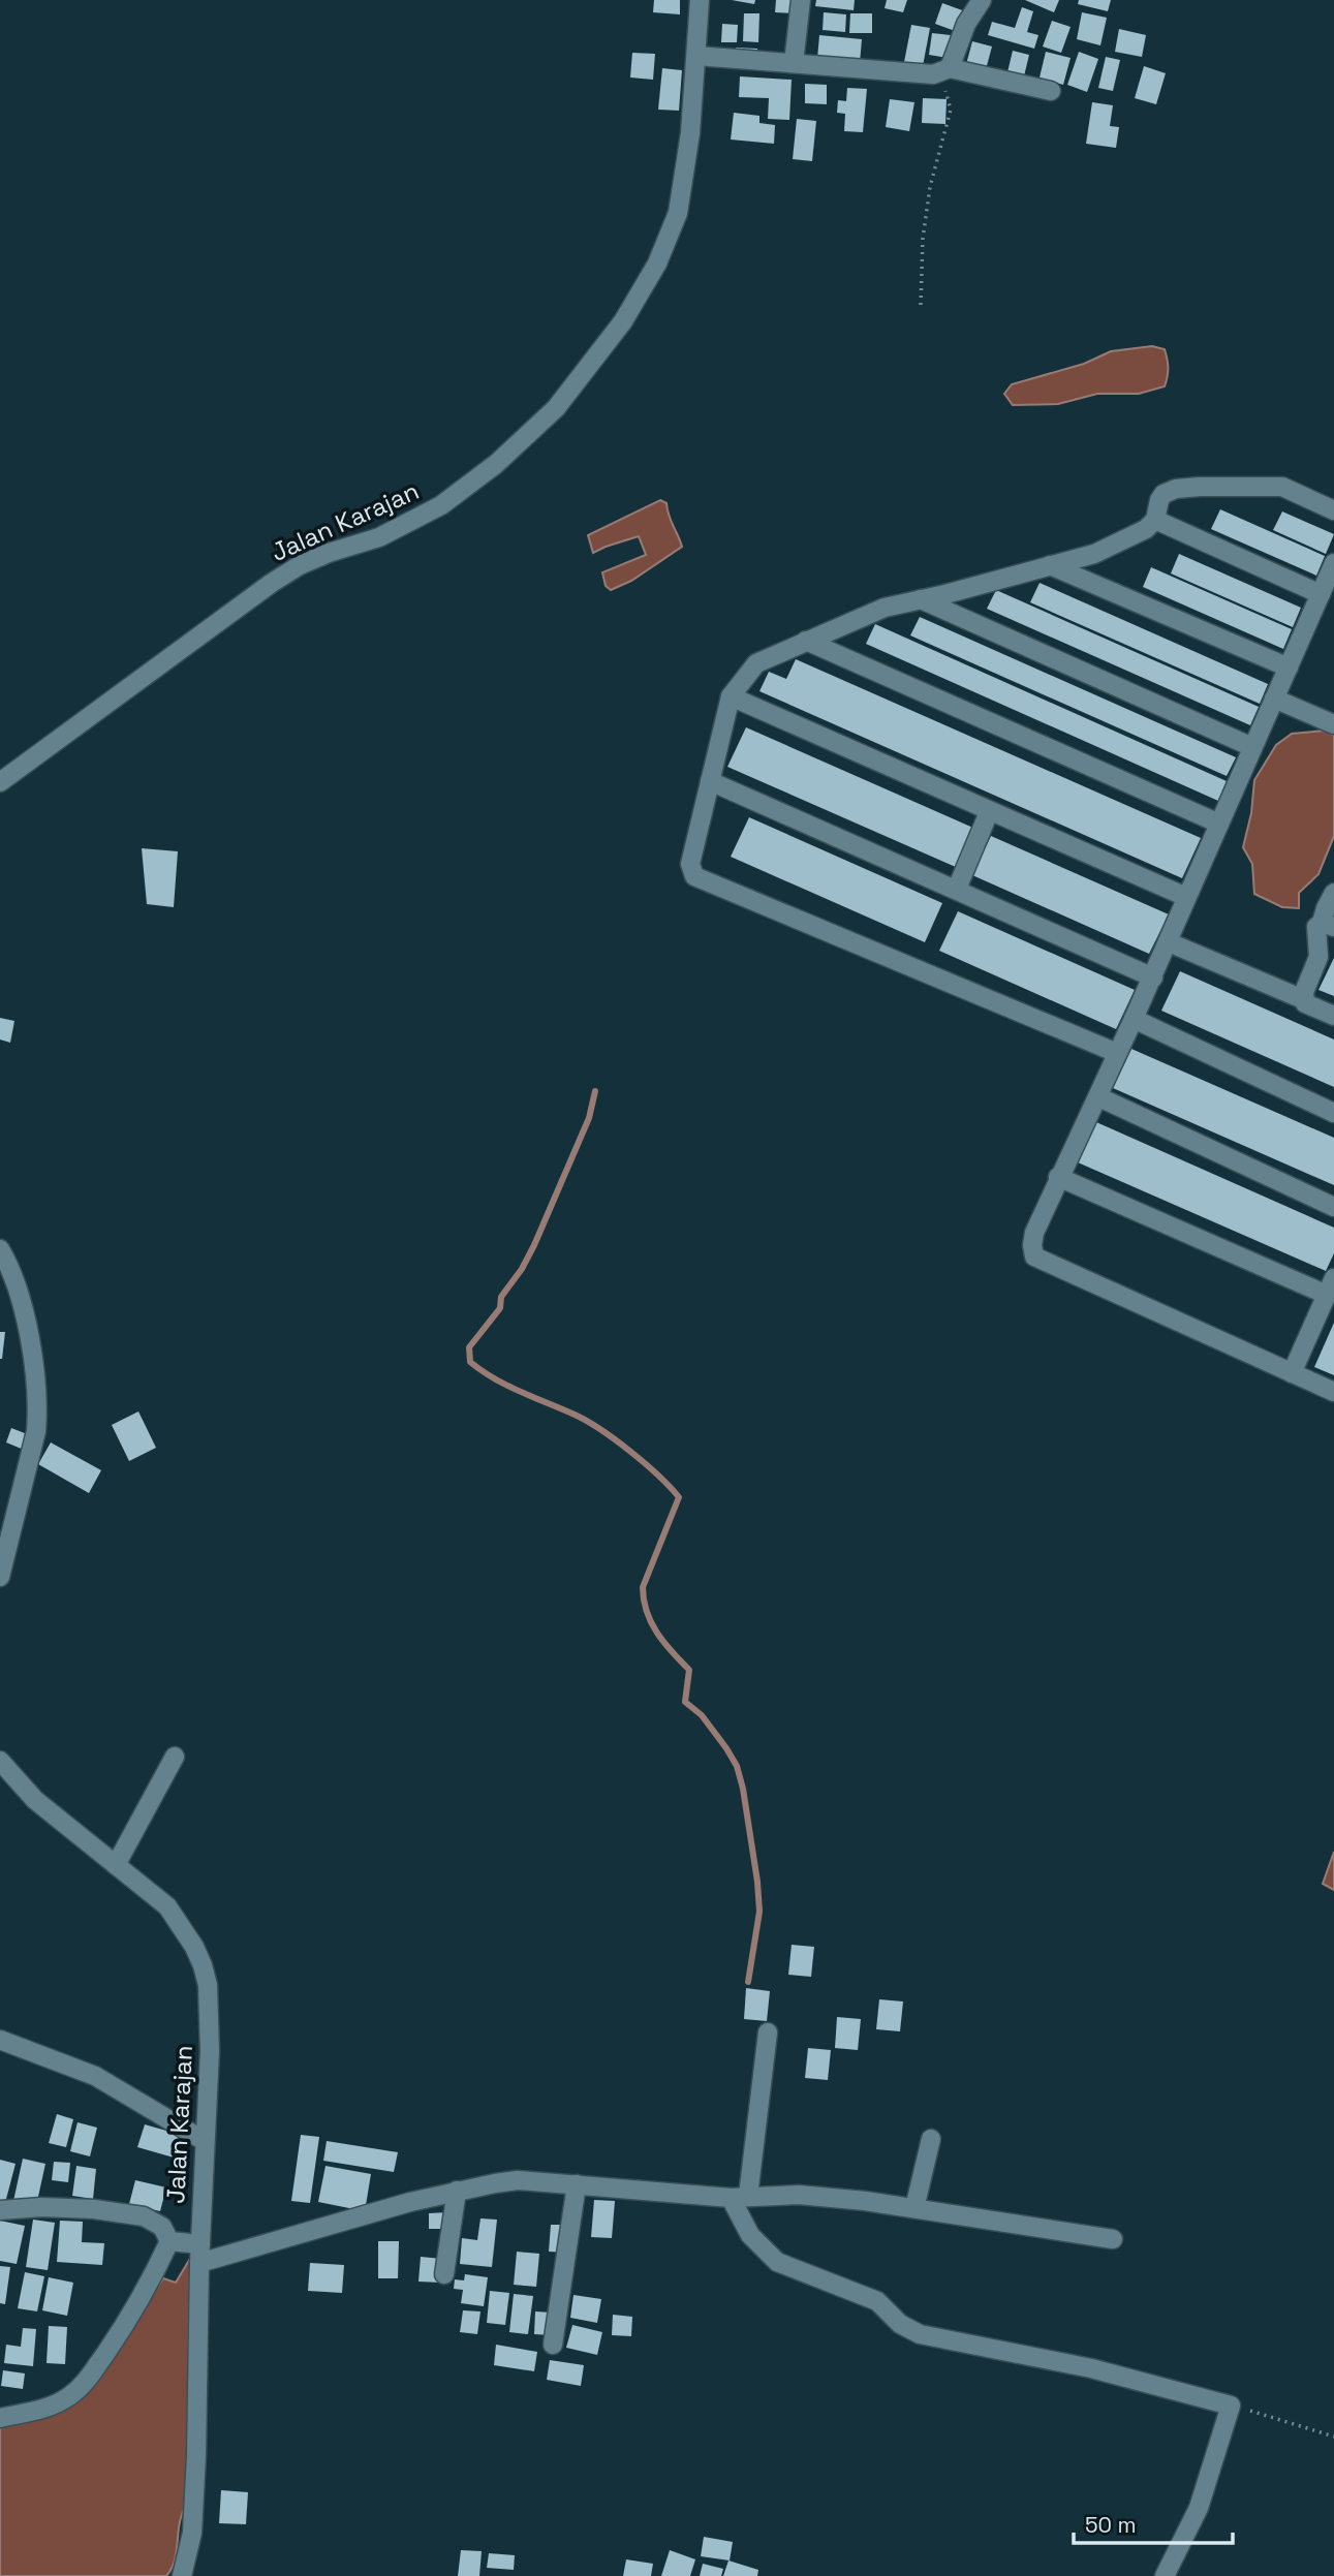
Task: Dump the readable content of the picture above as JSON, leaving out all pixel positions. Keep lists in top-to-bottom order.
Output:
{
  "streets": {
    "street": ["Jalan Karajan"]
  },
  "scale_bar": "50 m"
}
